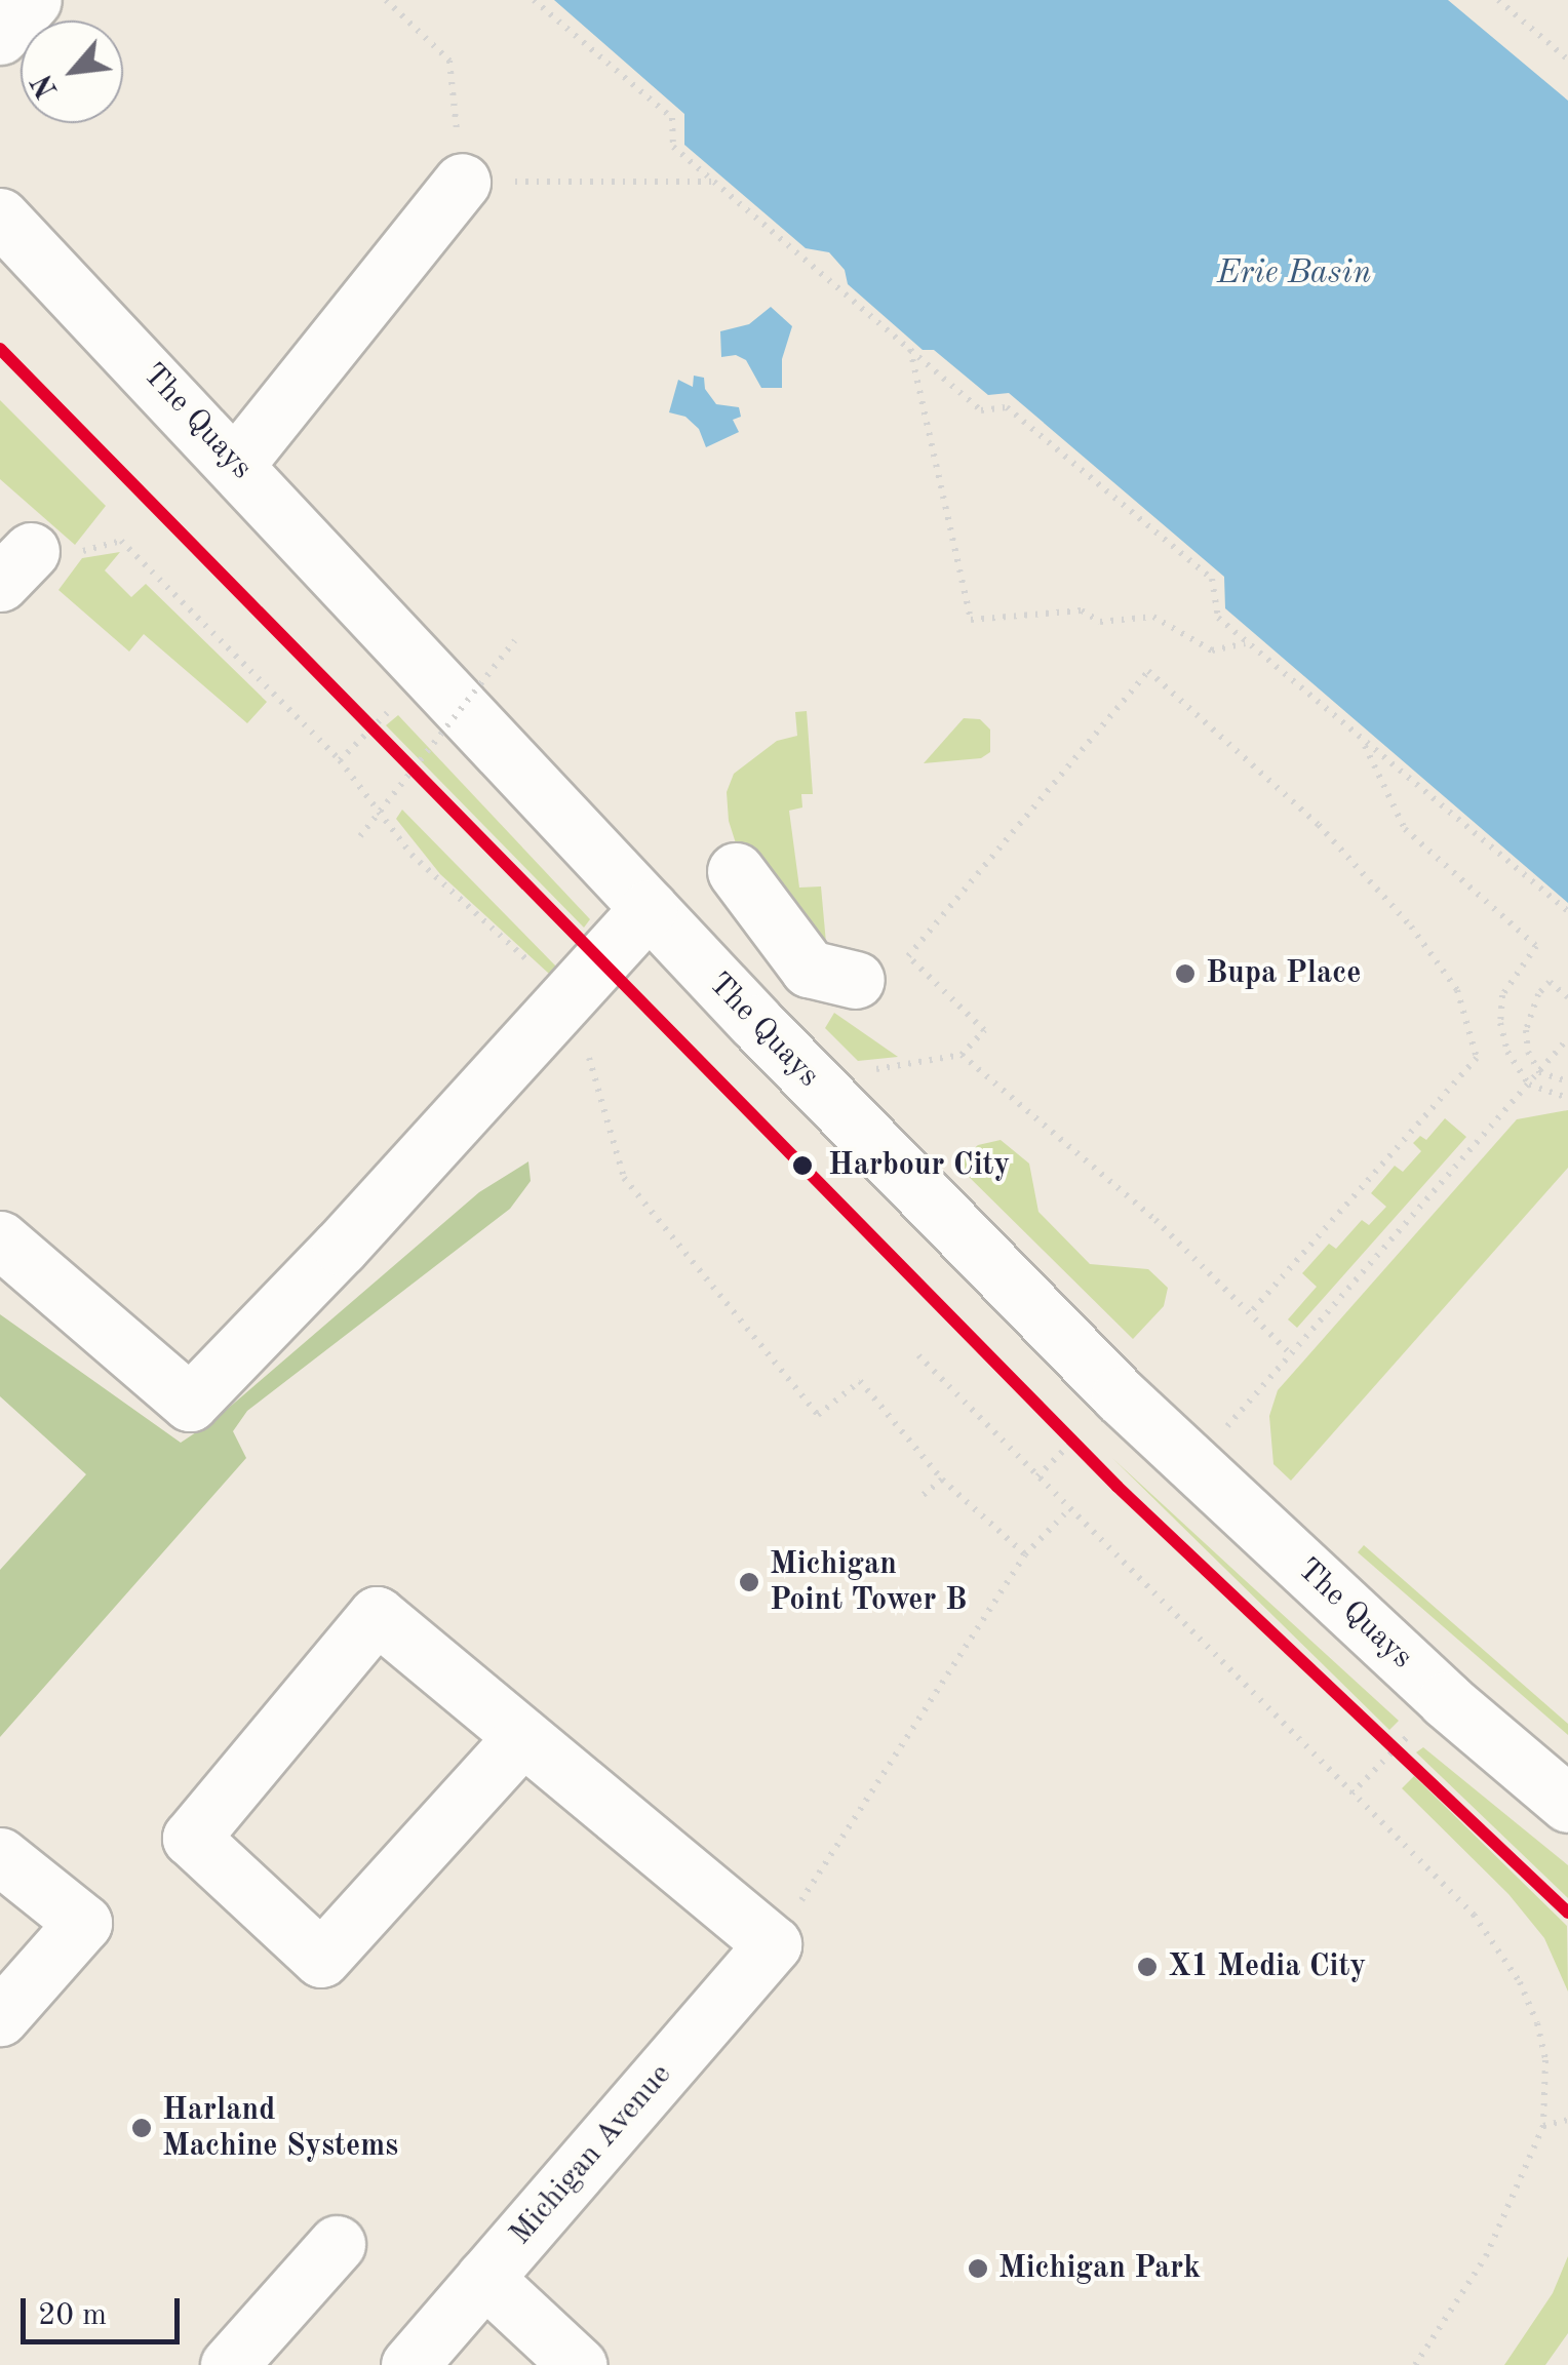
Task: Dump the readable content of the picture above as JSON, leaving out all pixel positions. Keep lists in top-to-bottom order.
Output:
{
  "streets": {
    "street": ["The Quays", "Michigan Avenue"]
  },
  "water": ["Erie Basin"],
  "places": [
    "Bupa Place",
    "Harbour City",
    "Michigan Point Tower B",
    "X1 Media City",
    "Harland Machine Systems",
    "Michigan Park"
  ],
  "scale_bar": "20 m",
  "north": "bottom left"
}
